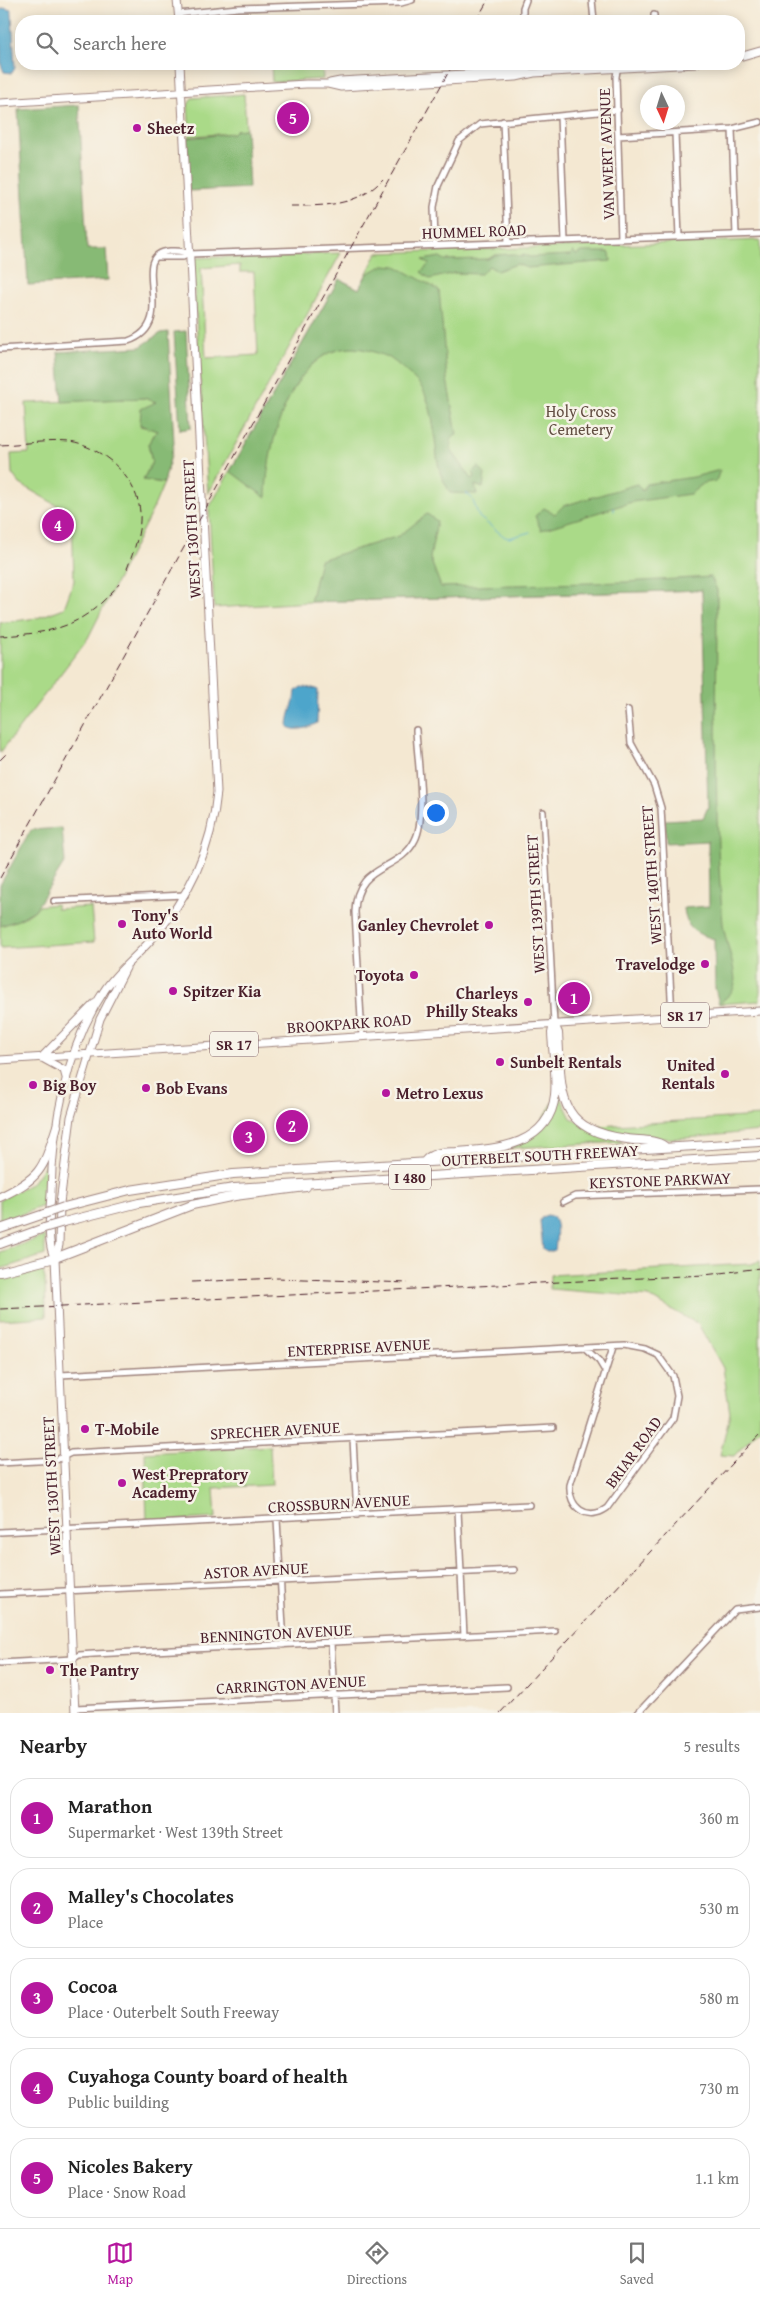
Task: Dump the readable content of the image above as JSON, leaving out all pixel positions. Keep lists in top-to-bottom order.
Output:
{
  "streets": {
    "highway": ["OUTERBELT SOUTH FREEWAY", "I 480"],
    "main road": ["WEST 130TH STREET", "SR 17", "BROOKPARK ROAD"],
    "street": [
      "VAN WERT AVENUE",
      "HUMMEL ROAD",
      "WEST 140TH STREET",
      "WEST 139TH STREET",
      "KEYSTONE PARKWAY",
      "ENTERPRISE AVENUE",
      "SPRECHER AVENUE",
      "BRIAR ROAD",
      "CROSSBURN AVENUE",
      "ASTOR AVENUE",
      "BENNINGTON AVENUE",
      "CARRINGTON AVENUE"
    ]
  },
  "crossings": [
    ["VAN WERT AVENUE", "HUMMEL ROAD"],
    ["HUMMEL ROAD", "WEST 130TH STREET"],
    ["WEST 130TH STREET", "BROOKPARK ROAD"],
    ["WEST 130TH STREET", "ENTERPRISE AVENUE"],
    ["WEST 130TH STREET", "SPRECHER AVENUE"],
    ["WEST 130TH STREET", "CROSSBURN AVENUE"],
    ["WEST 130TH STREET", "ASTOR AVENUE"],
    ["WEST 130TH STREET", "BENNINGTON AVENUE"],
    ["WEST 130TH STREET", "CARRINGTON AVENUE"],
    ["WEST 140TH STREET", "BROOKPARK ROAD"],
    ["WEST 139TH STREET", "BROOKPARK ROAD"],
    ["ENTERPRISE AVENUE", "BRIAR ROAD"]
  ],
  "parks": ["Holy Cross Cemetery"],
  "places": [
    "Sheetz",
    "Tony's Auto World",
    "Ganley Chevrolet",
    "Travelodge",
    "Toyota",
    "Spitzer Kia",
    "Charleys Philly Steaks",
    "Sunbelt Rentals",
    "United Rentals",
    "Big Boy",
    "Bob Evans",
    "Metro Lexus",
    "T-Mobile",
    "West Prepratory Academy",
    "The Pantry"
  ],
  "north": "bottom",
  "page": {
    "search": "Search here",
    "pins": [
      "5",
      "4",
      "1",
      "2",
      "3"
    ],
    "heading": ["Nearby", "5 results"],
    "list": [
      {
        "mark": "1",
        "name": "Marathon",
        "note": "Supermarket · West 139th Street",
        "value": "360 m"
      },
      {
        "mark": "2",
        "name": "Malley's Chocolates",
        "note": "Place",
        "value": "530 m"
      },
      {
        "mark": "3",
        "name": "Cocoa",
        "note": "Place · Outerbelt South Freeway",
        "value": "580 m"
      },
      {
        "mark": "4",
        "name": "Cuyahoga County board of health",
        "note": "Public building",
        "value": "730 m"
      },
      {
        "mark": "5",
        "name": "Nicoles Bakery",
        "note": "Place · Snow Road",
        "value": "1.1 km"
      }
    ],
    "nav": ["Map", "Directions", "Saved"]
  }
}
